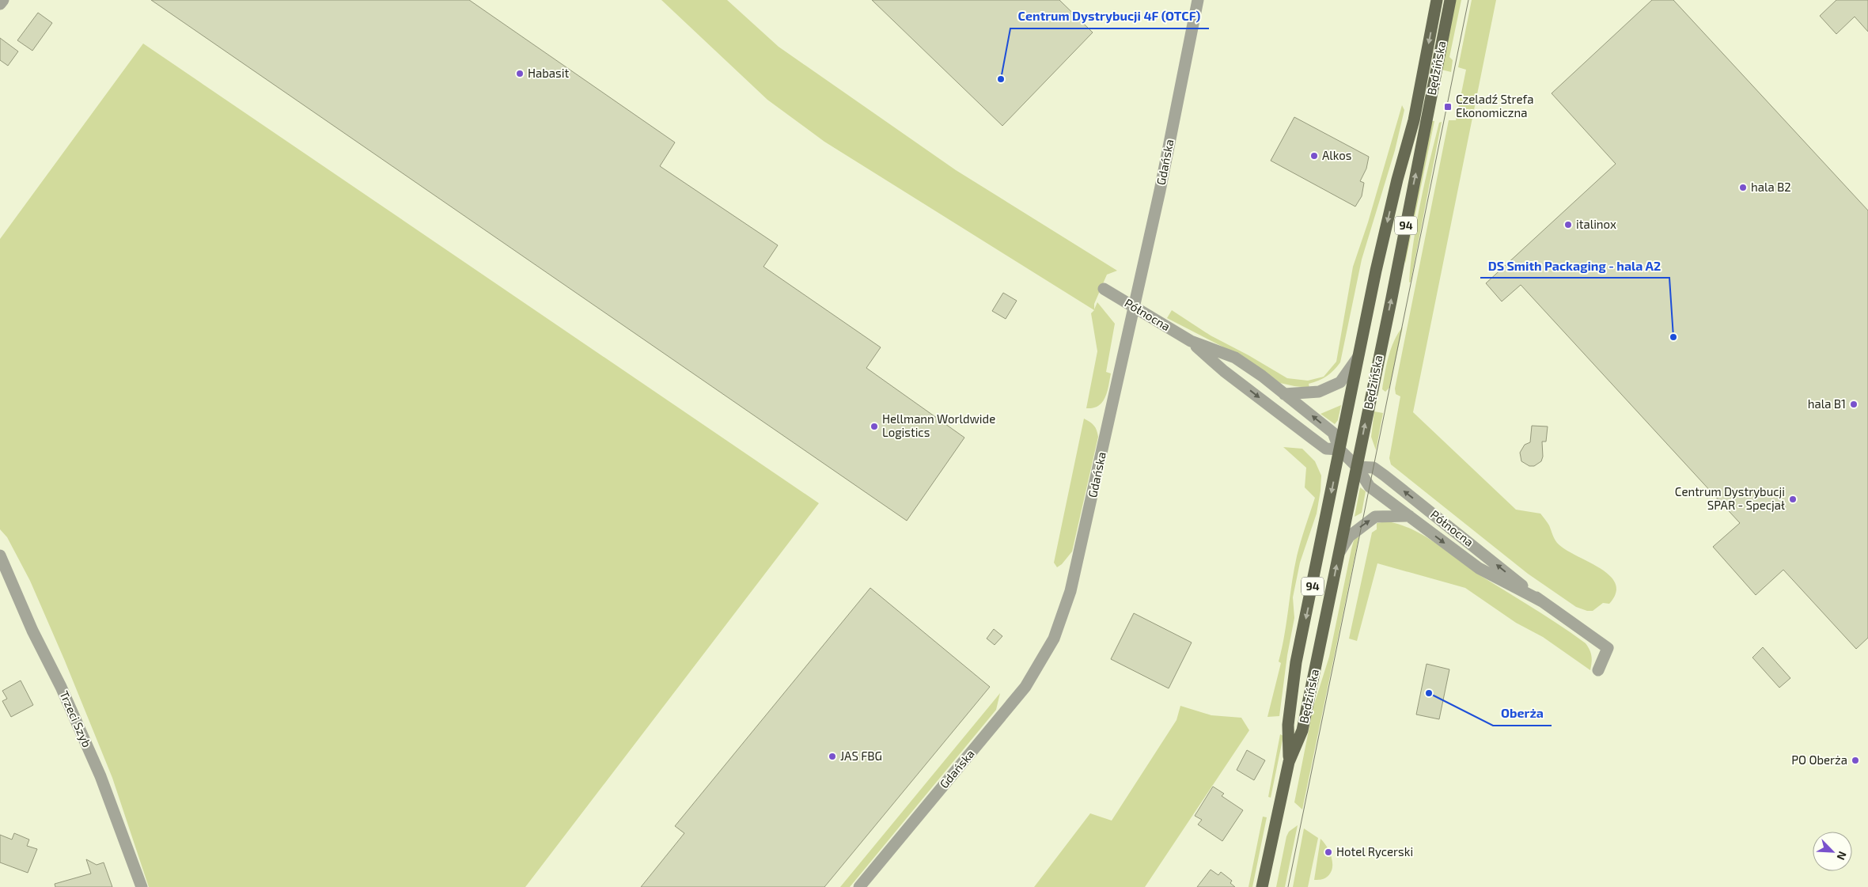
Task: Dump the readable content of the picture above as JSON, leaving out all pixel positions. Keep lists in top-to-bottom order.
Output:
{
  "streets": {
    "main road": ["Będzińska", "94"],
    "street": ["Gdańska", "Północna", "Trzeci Szyb"]
  },
  "crossings": [
    ["Będzińska", "Północna"],
    ["Gdańska", "Północna"]
  ],
  "places": {
    "other": [
      "Habasit",
      "Centrum Dystrybucji 4F (OTCF)",
      "Alkos",
      "hala B2",
      "italinox",
      "DS Smith Packaging - hala A2",
      "hala B1",
      "Hellmann Worldwide Logistics",
      "Centrum Dystrybucji SPAR - Specjał",
      "Oberża",
      "JAS FBG",
      "PO Oberża",
      "Hotel Rycerski"
    ],
    "transit": ["Czeladź Strefa Ekonomiczna"]
  },
  "north": "bottom right"
}
